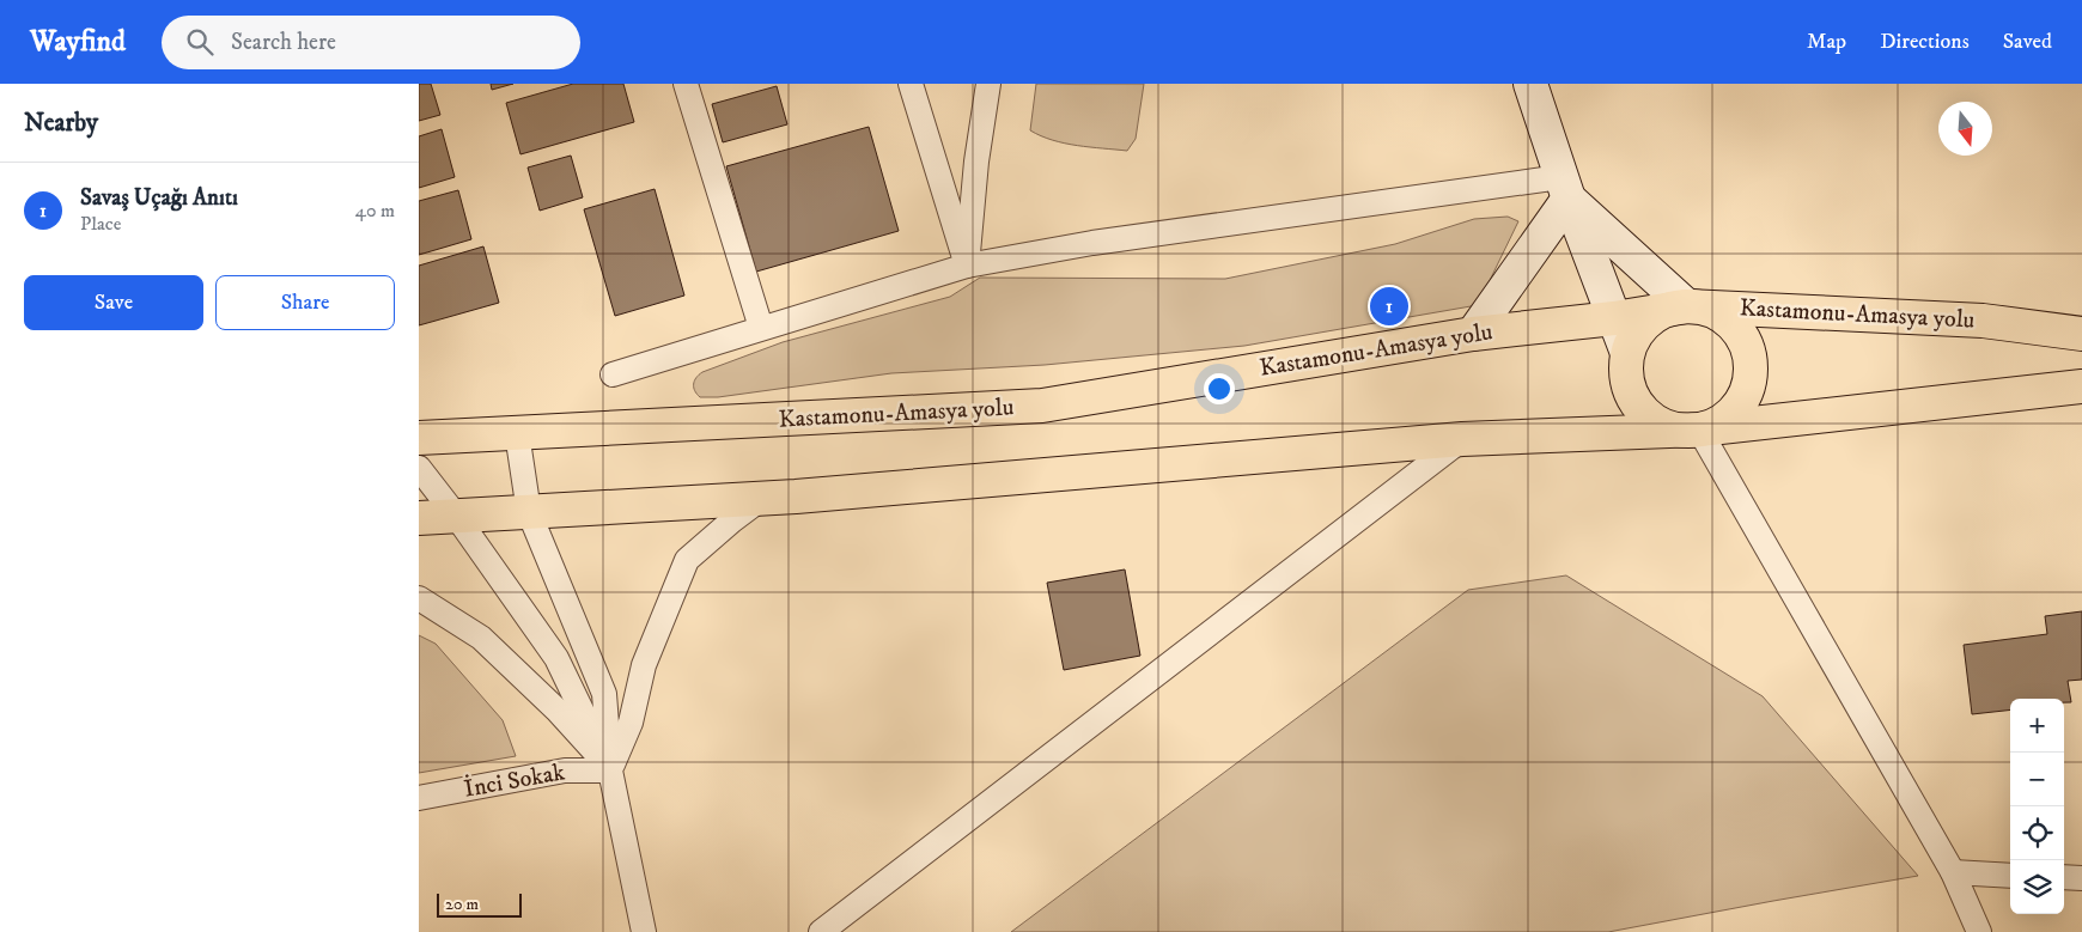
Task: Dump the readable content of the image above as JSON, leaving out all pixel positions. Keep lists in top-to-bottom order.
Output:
{
  "streets": {
    "main road": ["Kastamonu-Amasya yolu"],
    "street": ["İnci Sokak"]
  },
  "scale_bar": "20 m",
  "north": "bottom",
  "page": {
    "header": "Wayfind",
    "search": "Search here",
    "nav": ["Map", "Directions", "Saved"],
    "heading": "Nearby",
    "list": [
      {
        "mark": "1",
        "name": "Savaş Uçağı Anıtı",
        "note": "Place",
        "value": "40 m"
      }
    ],
    "buttons": ["Save", "Share"],
    "pins": "1",
    "map_buttons": ["+", "−"],
    "scale": "20 m"
  }
}
